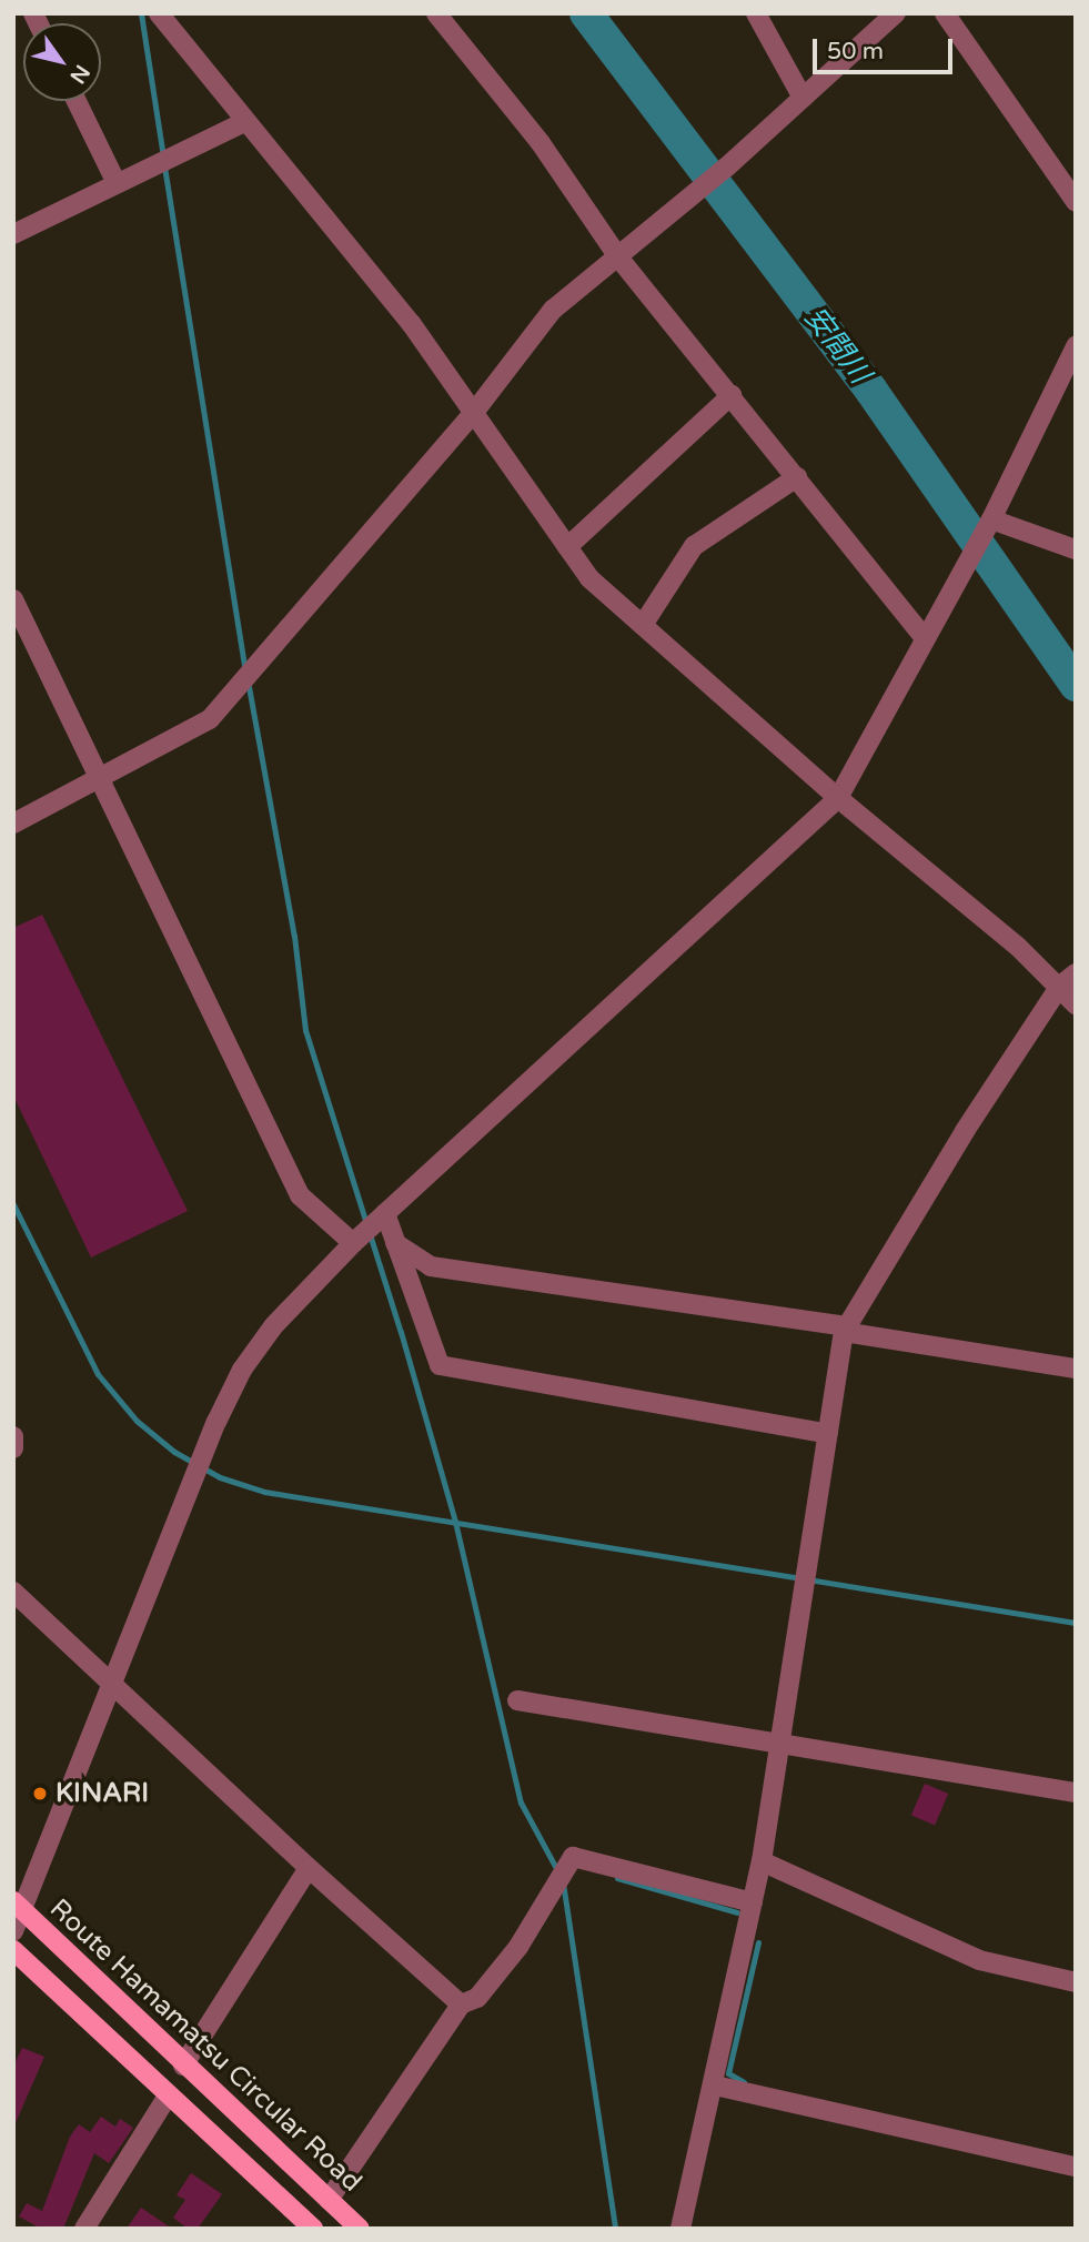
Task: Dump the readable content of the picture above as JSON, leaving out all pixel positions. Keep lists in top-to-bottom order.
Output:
{
  "streets": {
    "main road": ["Route Hamamatsu Circular Road"]
  },
  "water": ["安間川"],
  "places": ["KINARI"],
  "scale_bar": "50 m",
  "north": "bottom right"
}
